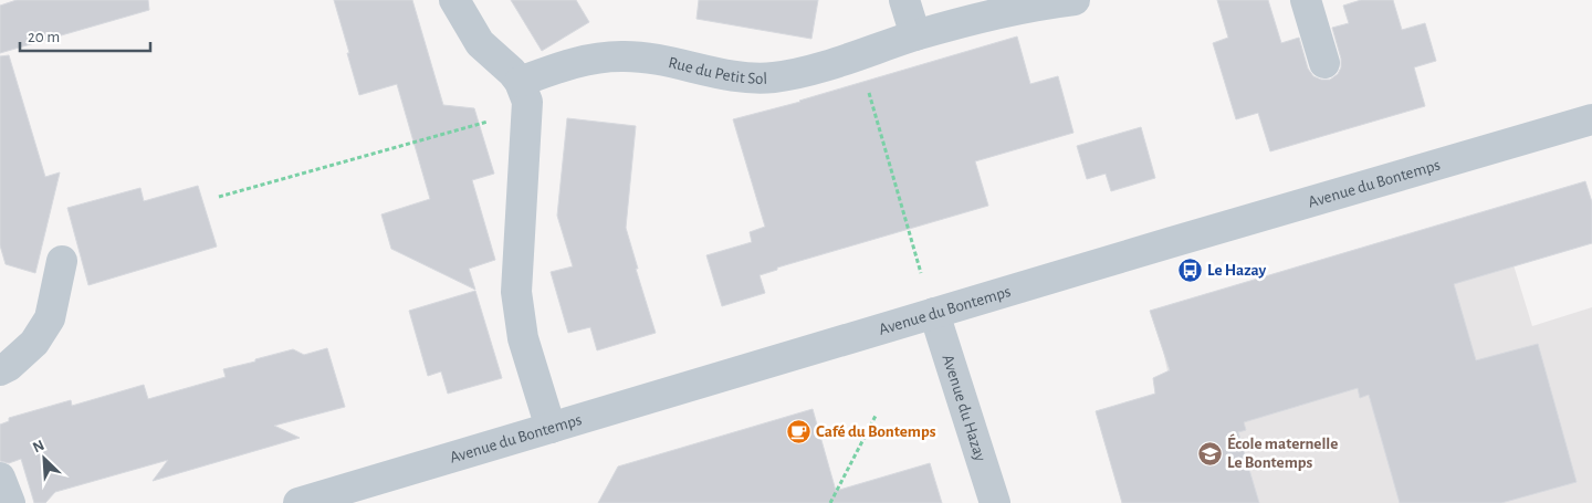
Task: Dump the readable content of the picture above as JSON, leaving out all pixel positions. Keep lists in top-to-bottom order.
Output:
{
  "streets": {
    "street": ["Rue du Petit Sol", "Avenue du Bontemps", "Avenue du Hazay"]
  },
  "crossings": [
    ["Avenue du Bontemps", "Avenue du Hazay"]
  ],
  "places": {
    "bus stop": ["Le Hazay"],
    "cafe": ["Café du Bontemps"],
    "school or university": ["École maternelle Le Bontemps"]
  },
  "scale_bar": "20 m",
  "north": "top left"
}
